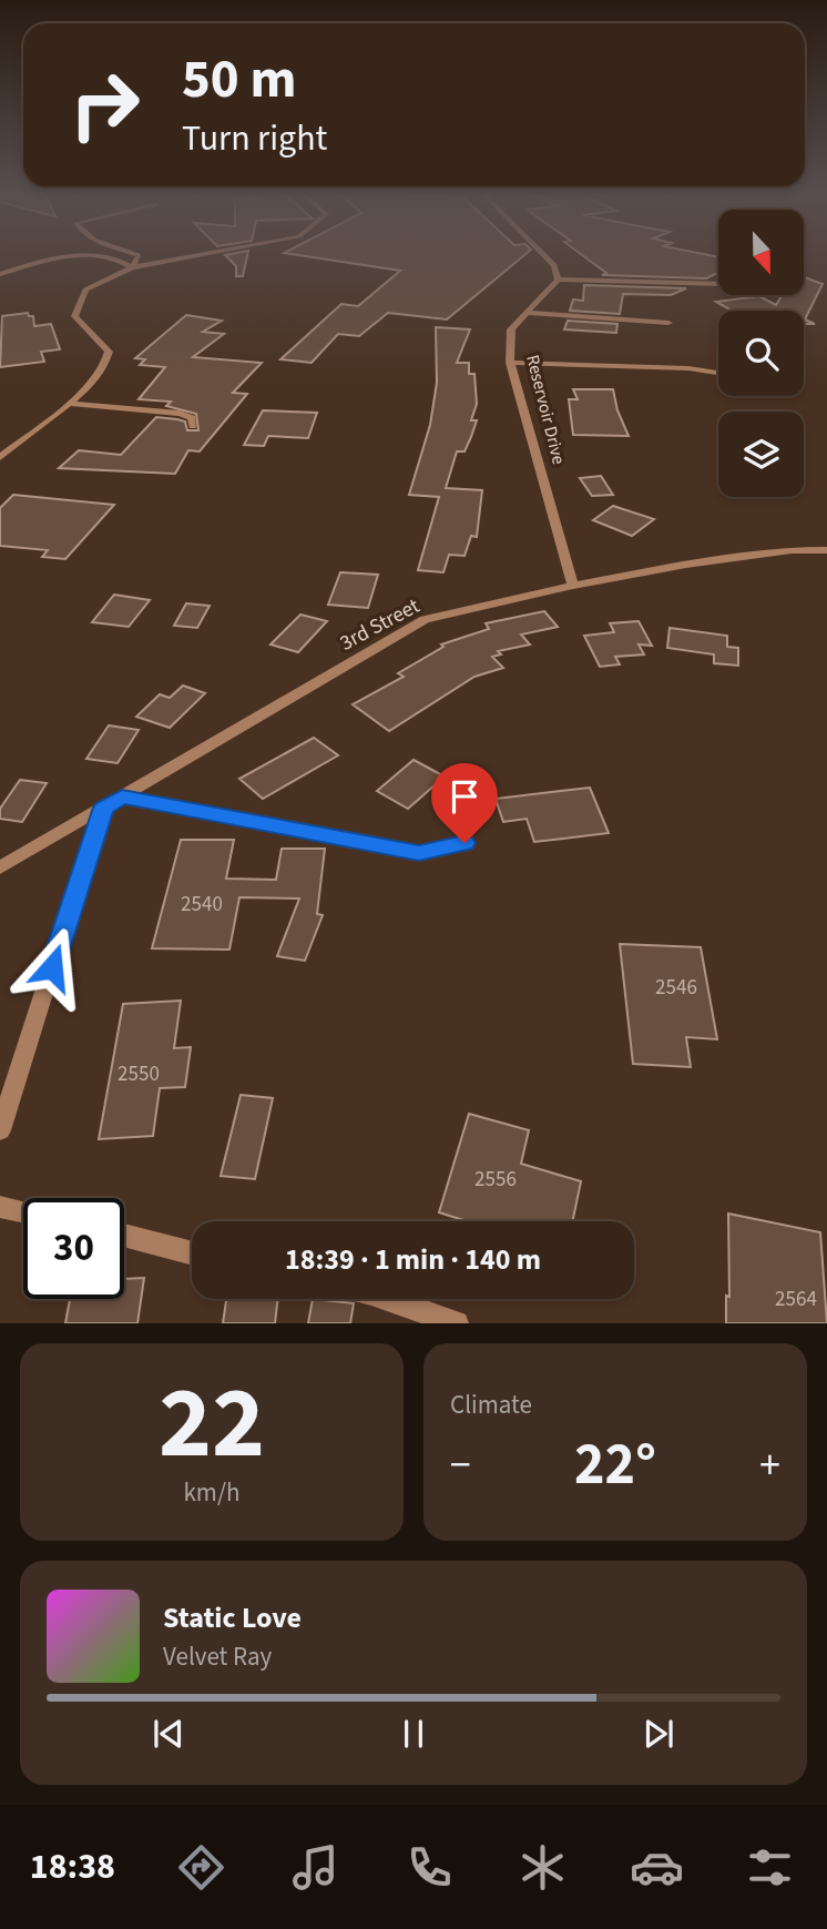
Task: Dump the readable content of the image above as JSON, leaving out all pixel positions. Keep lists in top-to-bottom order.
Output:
{
  "streets": {
    "street": ["Reservoir Drive", "3rd Street"]
  },
  "crossings": [
    ["Reservoir Drive", "3rd Street"]
  ],
  "house_numbers": [
    "2540",
    "2546",
    "2550",
    "2556",
    "2564"
  ],
  "north": "bottom",
  "page": {
    "turn": ["50 m", "Turn right"],
    "limit": "30",
    "trip": "18:39 · 1 min · 140 m",
    "tile": [
      ["22", "km/h"],
      "Climate"
    ],
    "heat": ["−", "22°", "+"],
    "song": ["Static Love", "Velvet Ray"],
    "tabs": "18:38"
  }
}
